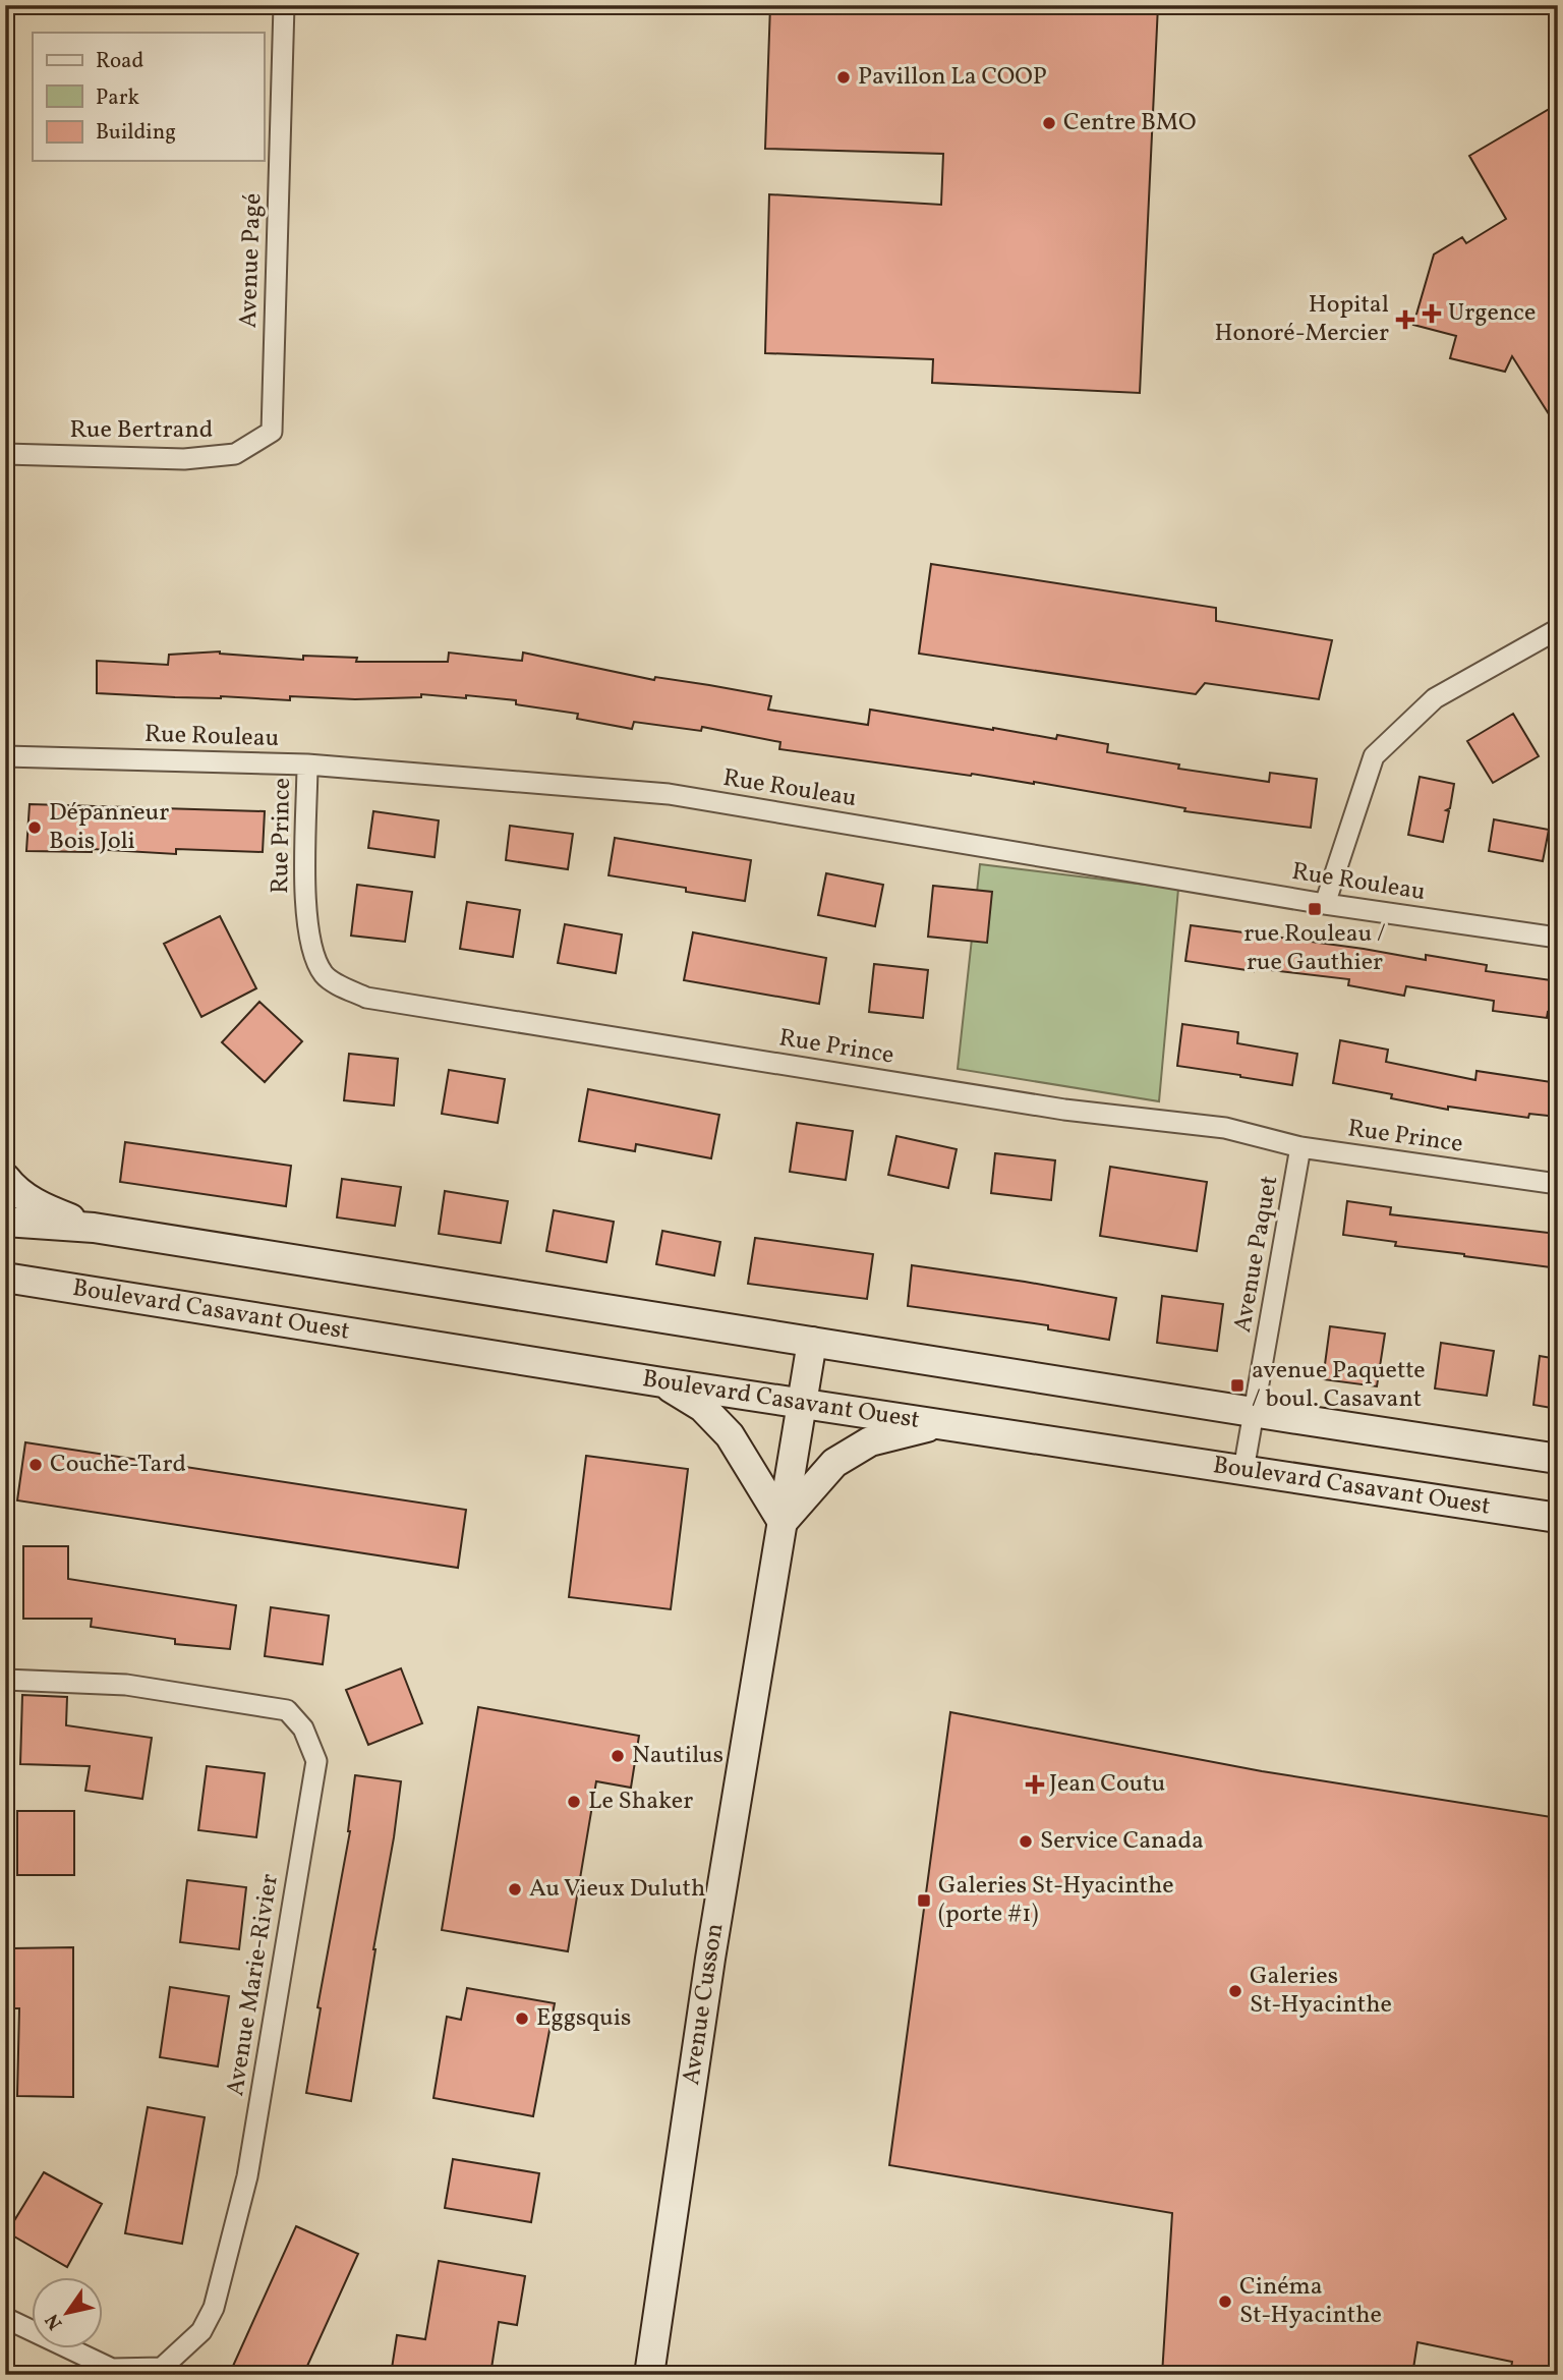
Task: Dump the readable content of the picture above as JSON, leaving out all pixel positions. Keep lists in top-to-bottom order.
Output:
{
  "streets": {
    "street": [
      "Avenue Pagé",
      "Rue Bertrand",
      "Rue Rouleau",
      "Rue Prince",
      "Avenue Paquet",
      "Boulevard Casavant Ouest",
      "Avenue Marie-Rivier",
      "Avenue Cusson"
    ]
  },
  "crossings": [
    ["Avenue Pagé", "Rue Bertrand"],
    ["Rue Rouleau", "Rue Prince"],
    ["Rue Prince", "Avenue Paquet"],
    ["Avenue Paquet", "Boulevard Casavant Ouest"],
    ["Boulevard Casavant Ouest", "Avenue Cusson"]
  ],
  "places": {
    "other": [
      "Pavillon La COOP",
      "Centre BMO",
      "Dépanneur Bois Joli",
      "Couche-Tard",
      "Nautilus",
      "Le Shaker",
      "Service Canada",
      "Au Vieux Duluth",
      "Galeries St-Hyacinthe",
      "Eggsquis",
      "Cinéma St-Hyacinthe"
    ],
    "health": ["Urgence", "Hopital Honoré-Mercier", "Jean Coutu"],
    "transit": ["rue Rouleau / rue Gauthier", "avenue Paquette / boul. Casavant", "Galeries St-Hyacinthe (porte #1)"]
  },
  "legend": ["Road", "Park", "Building"],
  "north": "bottom left"
}
